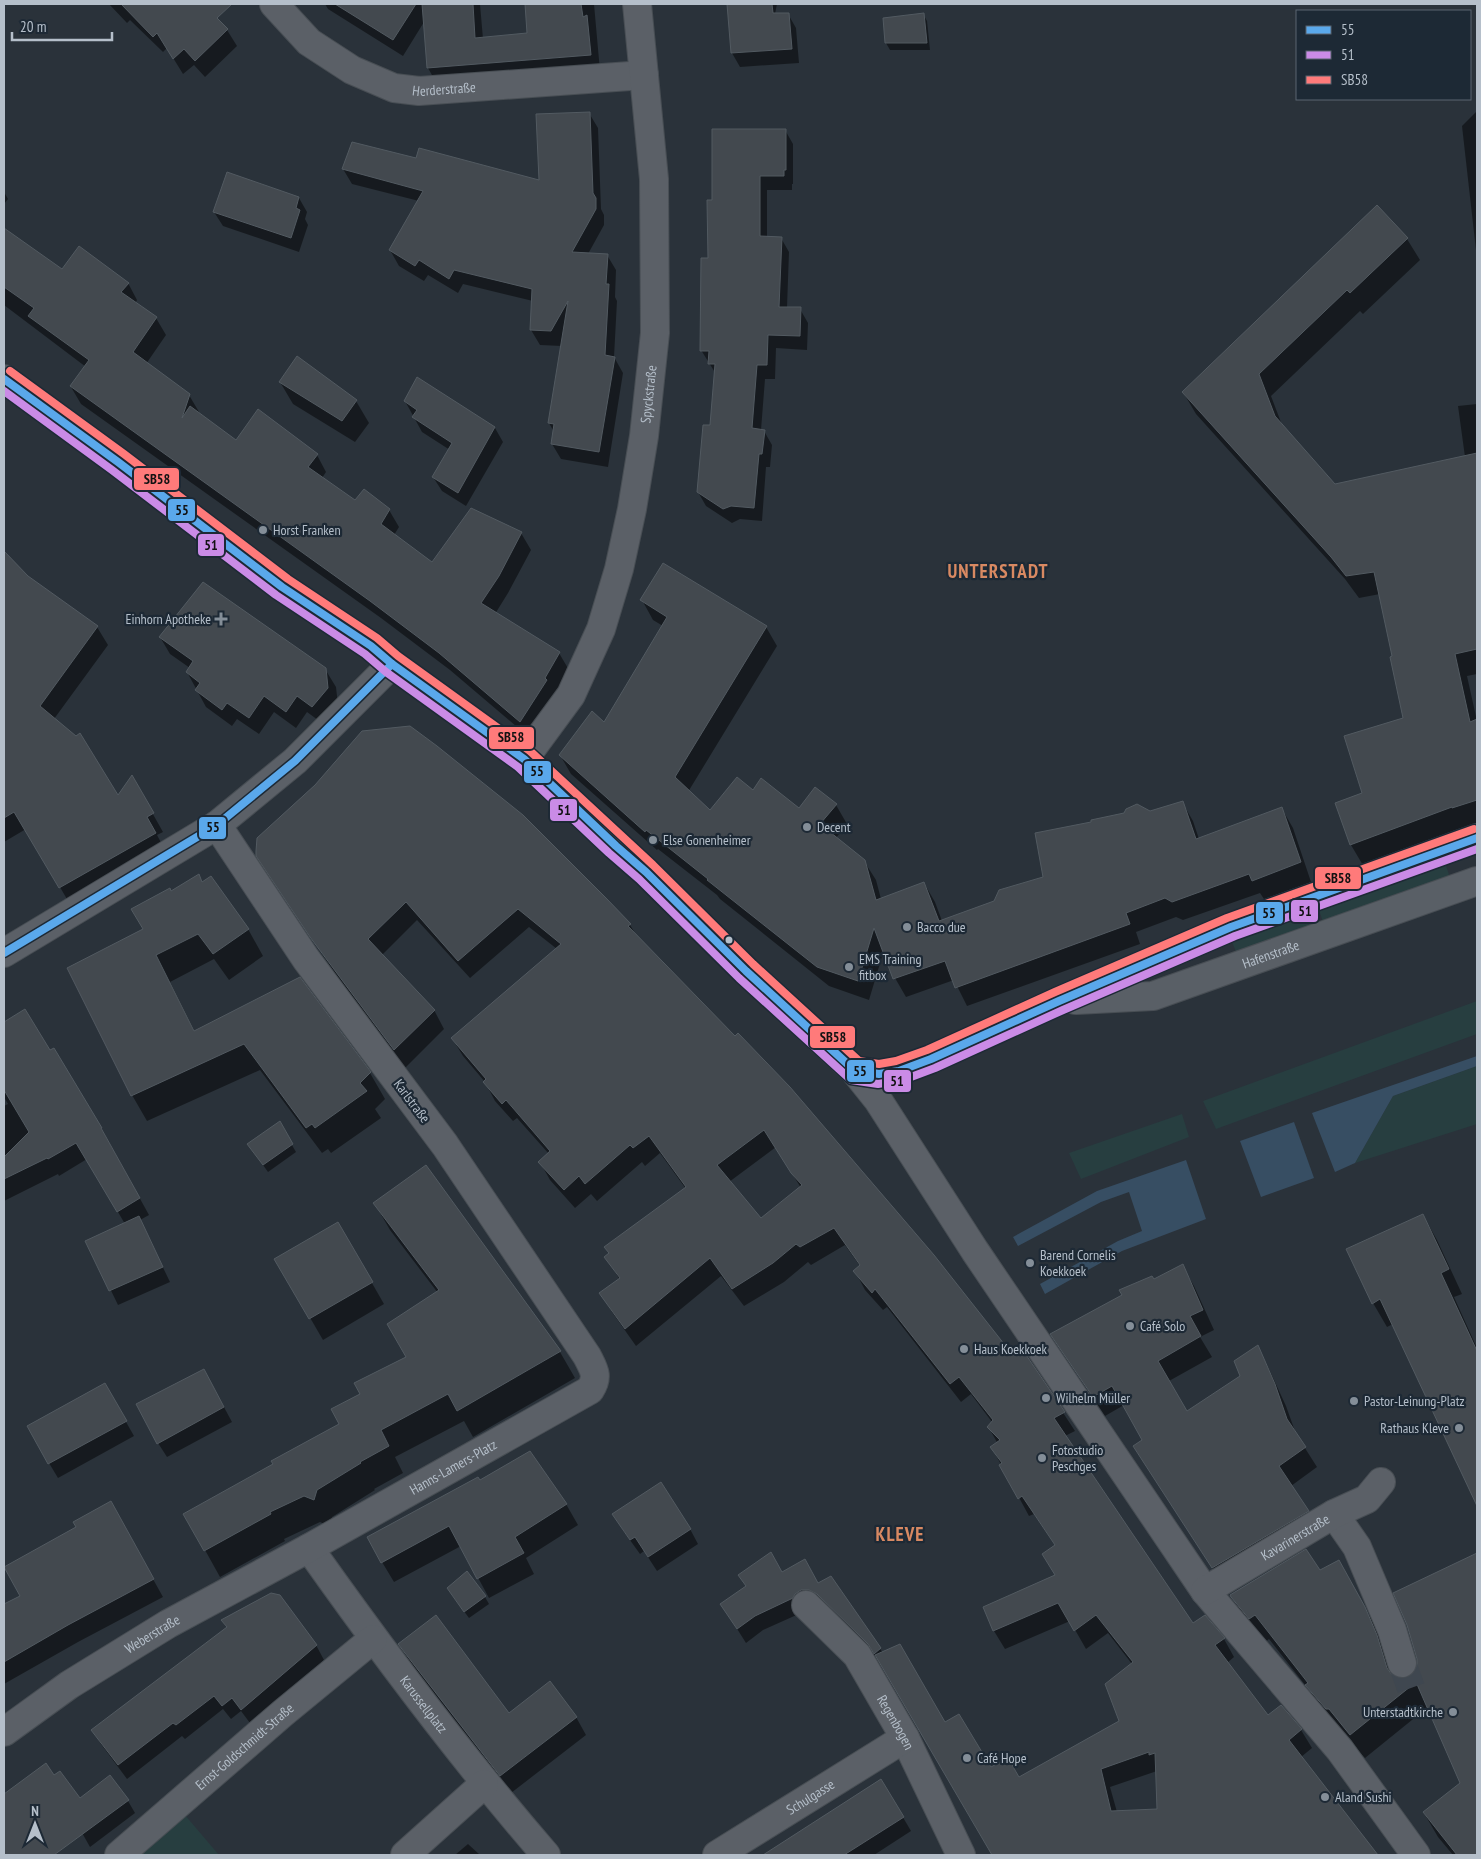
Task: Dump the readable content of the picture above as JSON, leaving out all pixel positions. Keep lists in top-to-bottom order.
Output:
{
  "streets": {
    "street": [
      "Herderstraße",
      "Spyckstraße",
      "Hafenstraße",
      "Karlstraße",
      "Hanns-Lamers-Platz",
      "Kavarinerstraße",
      "Weberstraße",
      "Karussellplatz",
      "Regenbogen",
      "Ernst-Goldschmidt-Straße",
      "Schulgasse"
    ]
  },
  "crossings": [
    ["Herderstraße", "Spyckstraße"],
    ["Karlstraße", "Hanns-Lamers-Platz"],
    ["Hanns-Lamers-Platz", "Weberstraße"],
    ["Hanns-Lamers-Platz", "Karussellplatz"],
    ["Weberstraße", "Karussellplatz"],
    ["Karussellplatz", "Ernst-Goldschmidt-Straße"],
    ["Regenbogen", "Schulgasse"]
  ],
  "districts": ["UNTERSTADT", "KLEVE"],
  "places": {
    "other": [
      "Horst Franken",
      "Decent",
      "Else Gonenheimer",
      "Bacco due",
      "EMS Training fitbox",
      "Barend Cornelis Koekkoek",
      "Café Solo",
      "Haus Koekkoek",
      "Wilhelm Müller",
      "Pastor-Leinung-Platz",
      "Rathaus Kleve",
      "Fotostudio Peschges",
      "Unterstadtkirche",
      "Café Hope",
      "Aland Sushi"
    ],
    "health": ["Einhorn Apotheke"]
  },
  "lines": ["transit line SB58", "transit line 55", "transit line 51"],
  "legend": ["55", "51", "SB58"],
  "scale_bar": "20 m",
  "north": "top"
}
